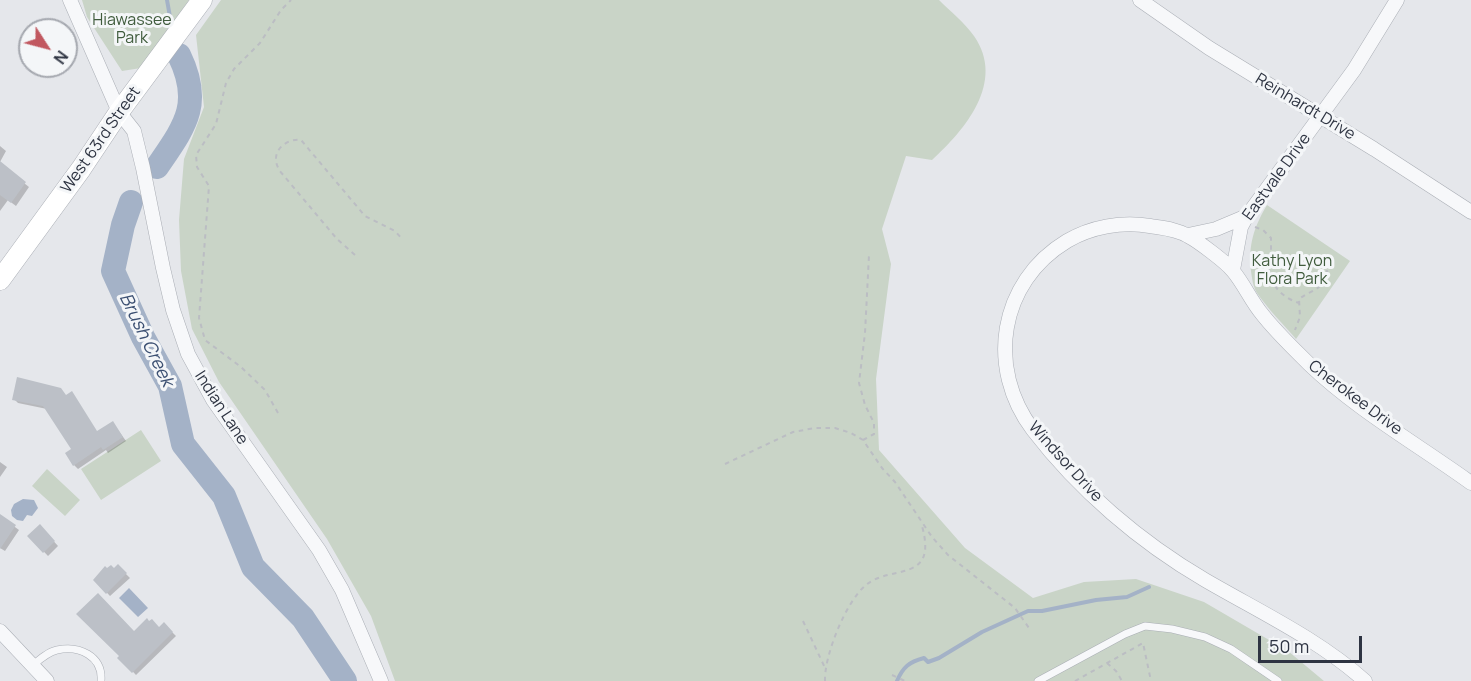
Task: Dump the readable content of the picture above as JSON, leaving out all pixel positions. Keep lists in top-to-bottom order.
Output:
{
  "streets": {
    "main road": ["West 63rd Street"],
    "street": [
      "Reinhardt Drive",
      "Eastvale Drive",
      "Cherokee Drive",
      "Indian Lane",
      "Windsor Drive"
    ]
  },
  "crossings": [
    ["Reinhardt Drive", "Eastvale Drive"],
    ["West 63rd Street", "Indian Lane"],
    ["Eastvale Drive", "Cherokee Drive"],
    ["Eastvale Drive", "Windsor Drive"],
    ["Cherokee Drive", "Windsor Drive"]
  ],
  "water": ["Brush Creek"],
  "parks": ["Hiawassee Park", "Kathy Lyon Flora Park"],
  "scale_bar": "50 m",
  "north": "bottom right"
}
